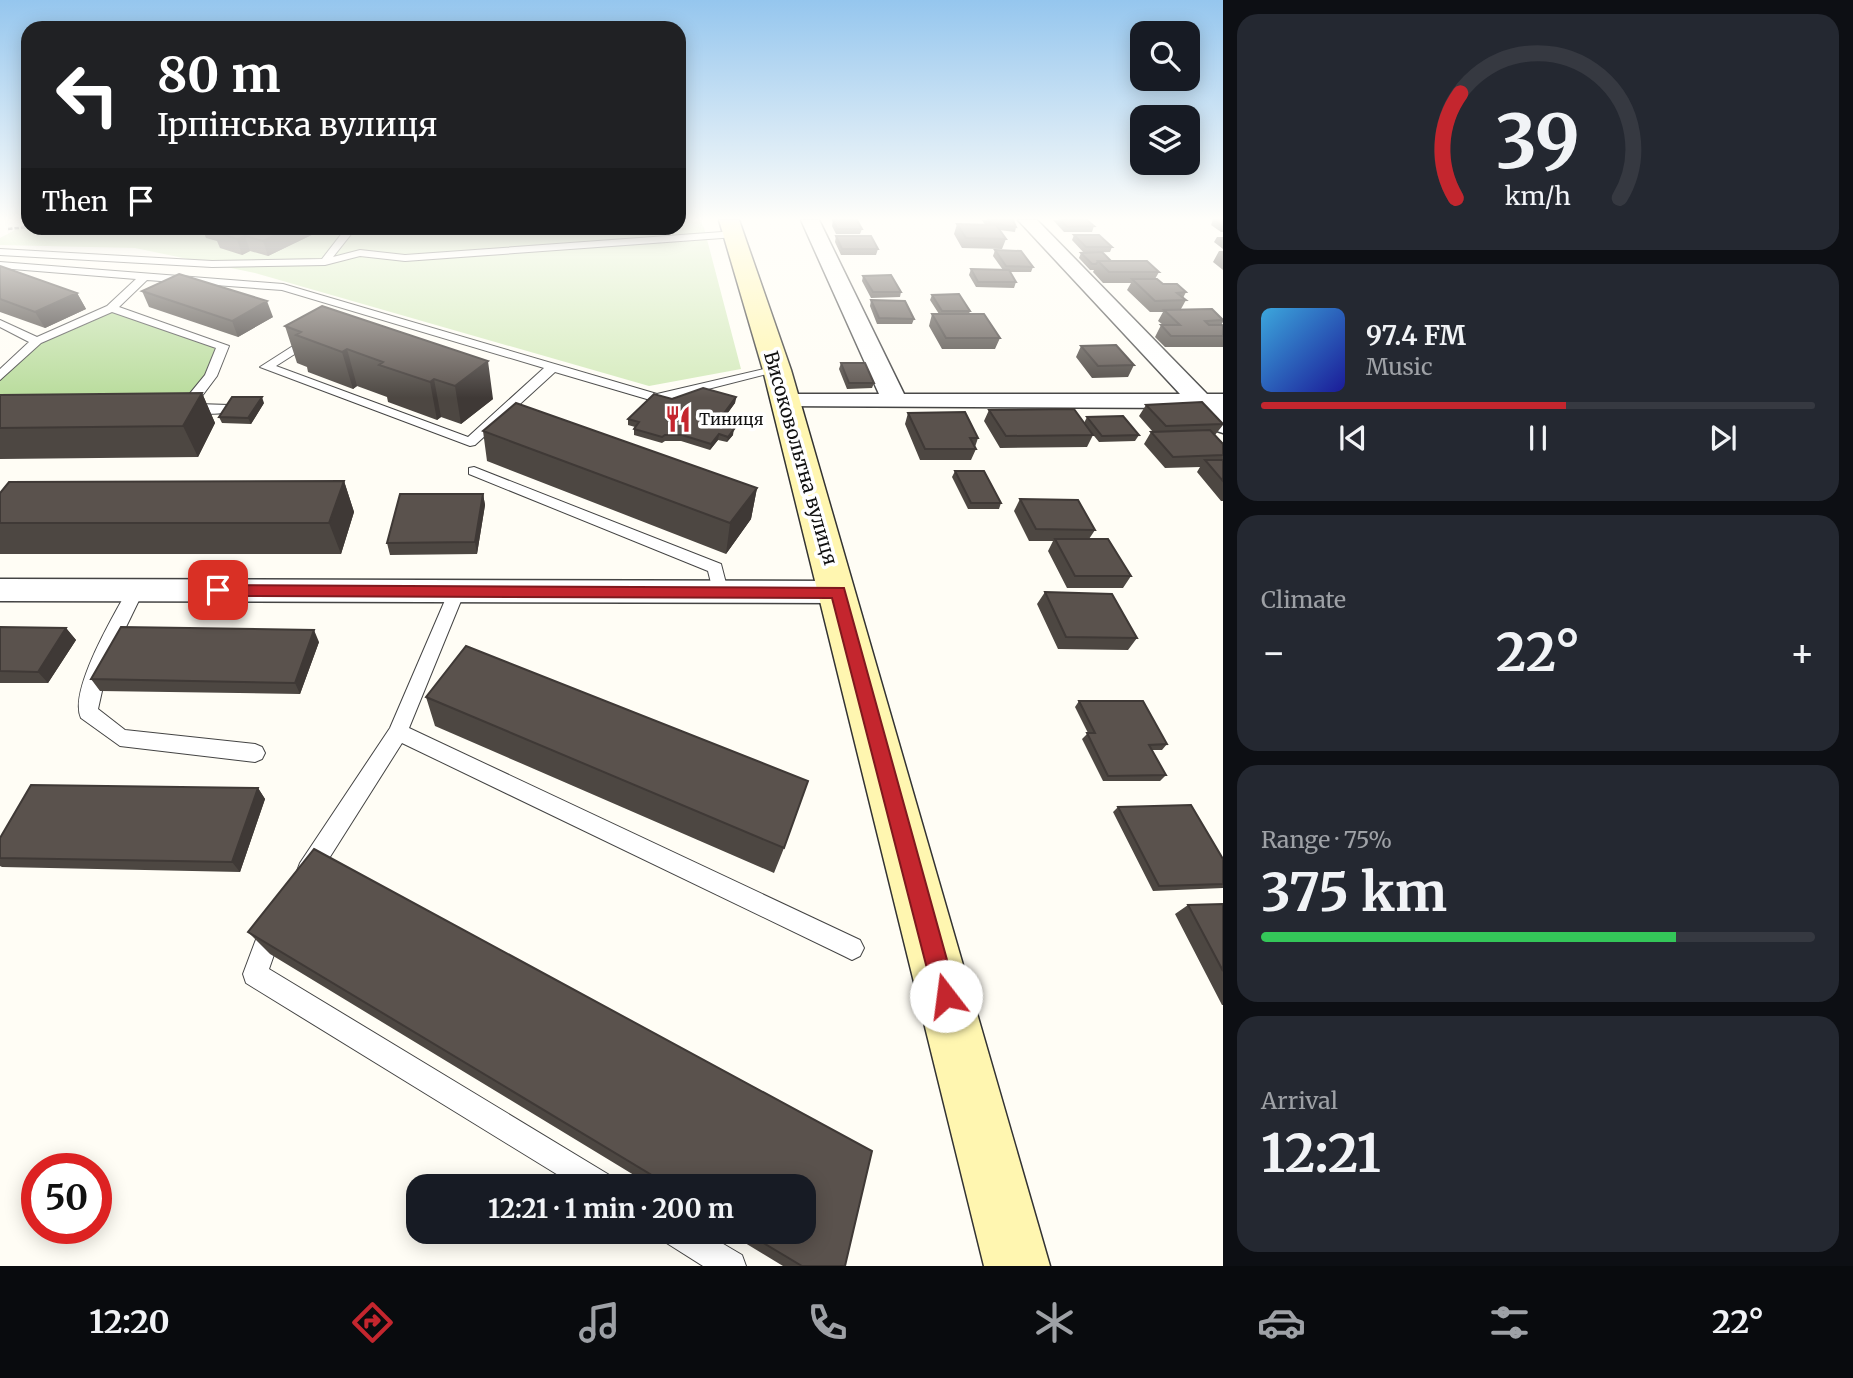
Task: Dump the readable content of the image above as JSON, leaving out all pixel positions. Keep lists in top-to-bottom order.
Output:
{
  "streets": {
    "main road": ["Високовольтна вулиця"]
  },
  "places": {
    "restaurant": ["Тиниця"]
  },
  "page": {
    "turn": ["80 m", "Ірпінська вулиця"],
    "then": "Then",
    "song": ["97.4 FM", "Music"],
    "tile": [
      "Climate",
      ["Range · 75%", "375 km"],
      ["Arrival", "12:21"]
    ],
    "heat": ["−", "22°", "+"],
    "limit": "50",
    "trip": "12:21 · 1 min · 200 m",
    "tabs": ["12:20", "22°"],
    "gauge": ["39", "km/h"]
  }
}
